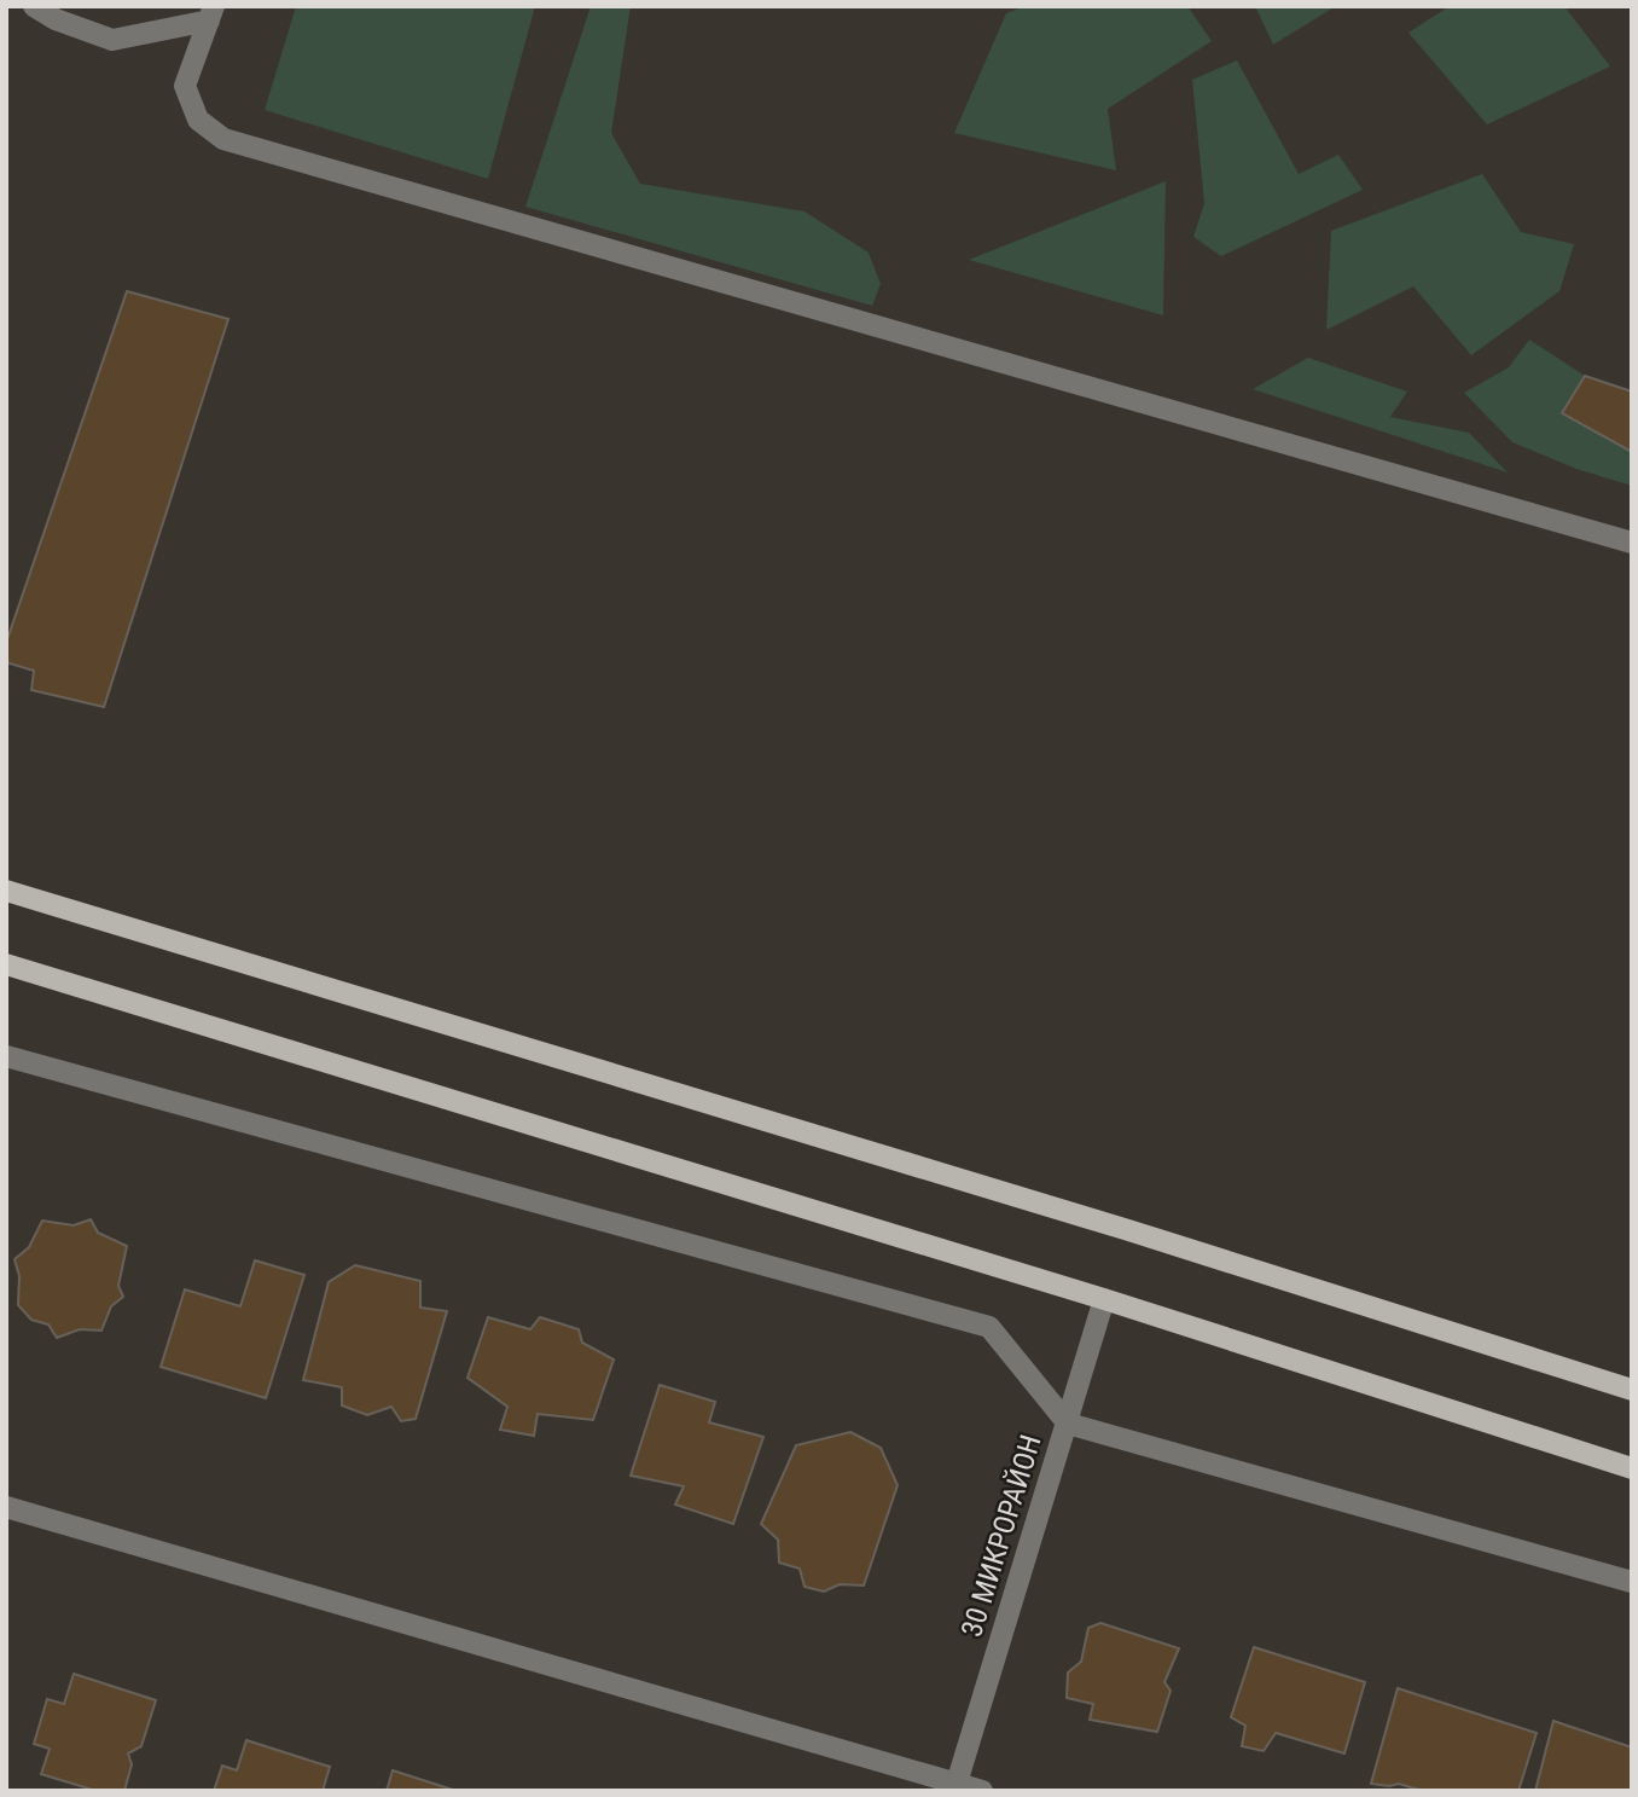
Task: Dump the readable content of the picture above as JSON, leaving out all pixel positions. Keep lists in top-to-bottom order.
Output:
{
  "streets": {
    "street": ["30 МИКРОРАЙОН"]
  }
}
